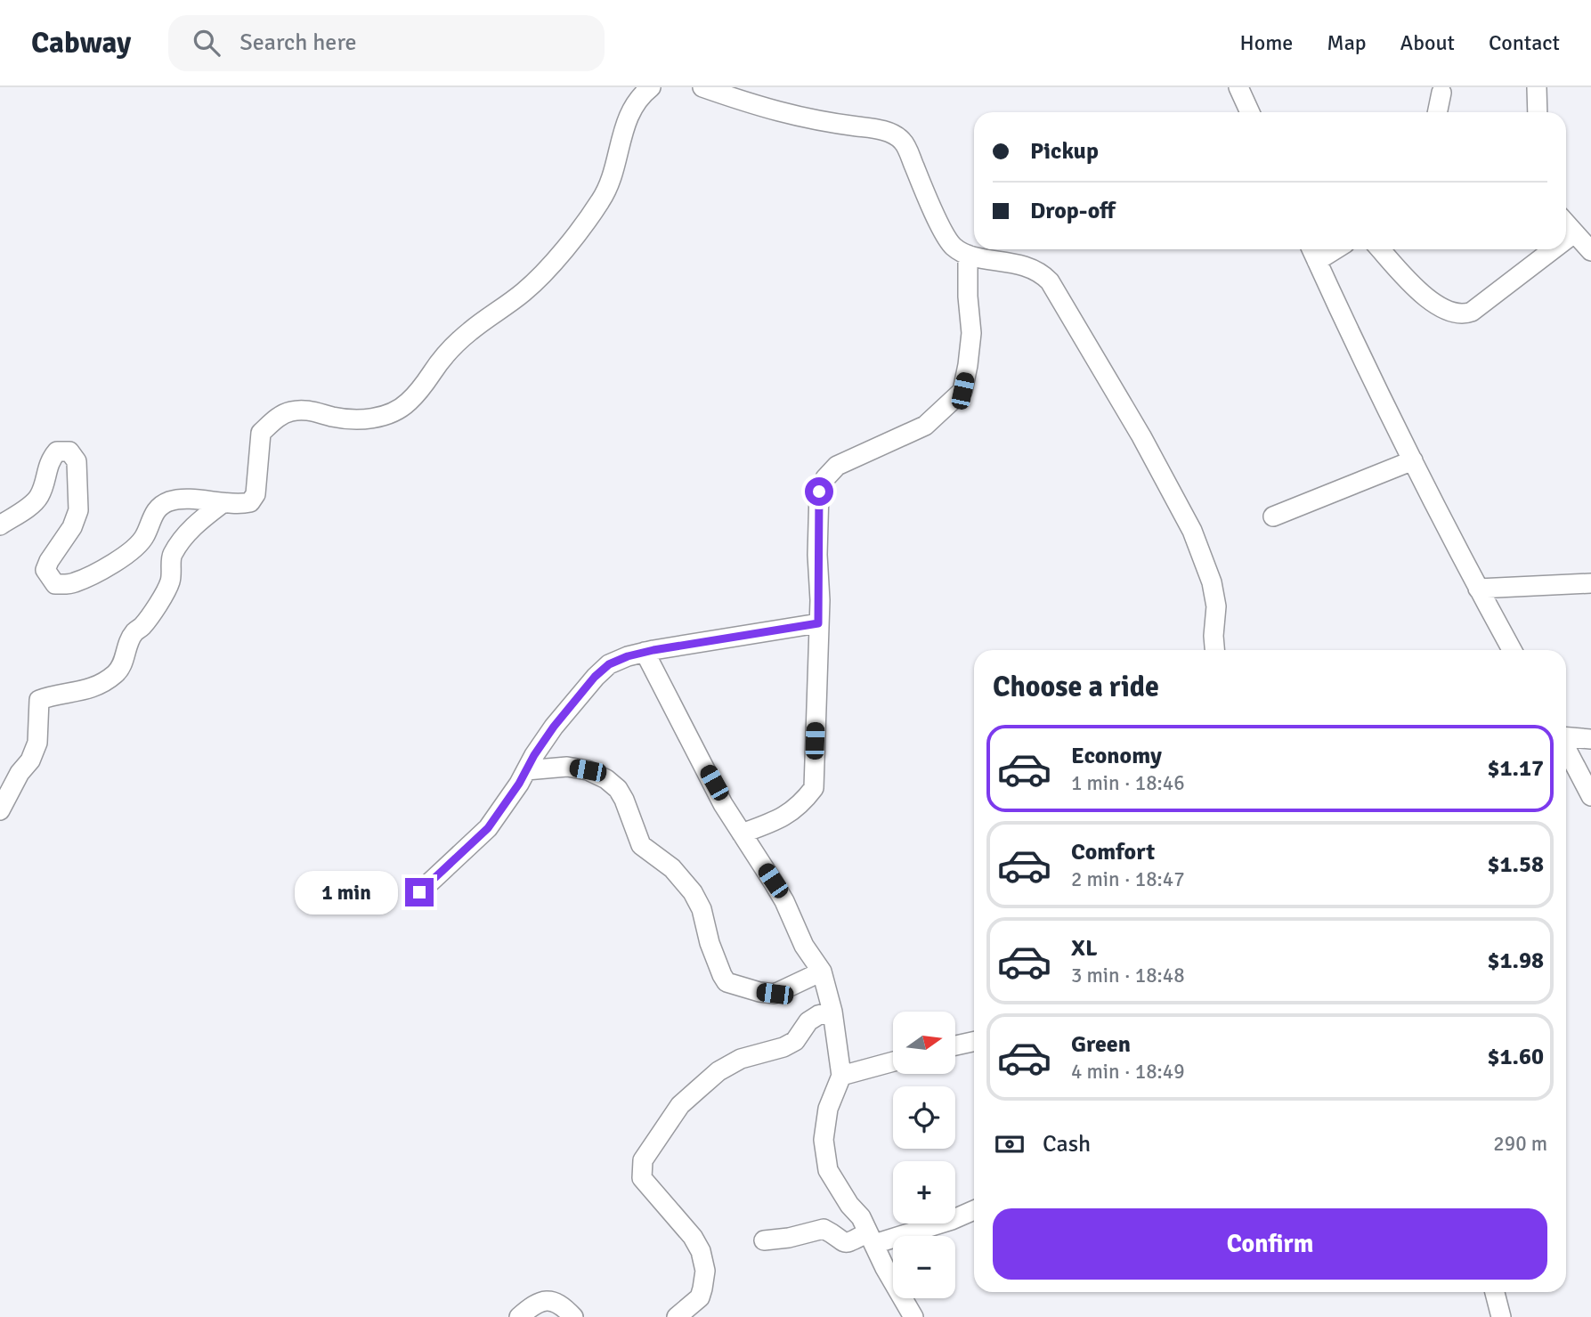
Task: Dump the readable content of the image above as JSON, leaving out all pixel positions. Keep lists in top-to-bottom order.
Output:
{
  "north": "right",
  "page": {
    "header": "Cabway",
    "search": "Search here",
    "nav": [
      "Home",
      "Map",
      "About",
      "Contact"
    ],
    "banner": ["Pickup", "Drop-off"],
    "heading": "Choose a ride",
    "list": [
      {
        "name": "Economy",
        "note": "1 min · 18:46",
        "value": "$1.17"
      },
      {
        "name": "Comfort",
        "note": "2 min · 18:47",
        "value": "$1.58"
      },
      {
        "name": "XL",
        "note": "3 min · 18:48",
        "value": "$1.98"
      },
      {
        "name": "Green",
        "note": "4 min · 18:49",
        "value": "$1.60"
      }
    ],
    "bubble": "1 min",
    "map_buttons": ["+", "−"],
    "pay": ["Cash", "290 m"],
    "buttons": "Confirm"
  }
}
